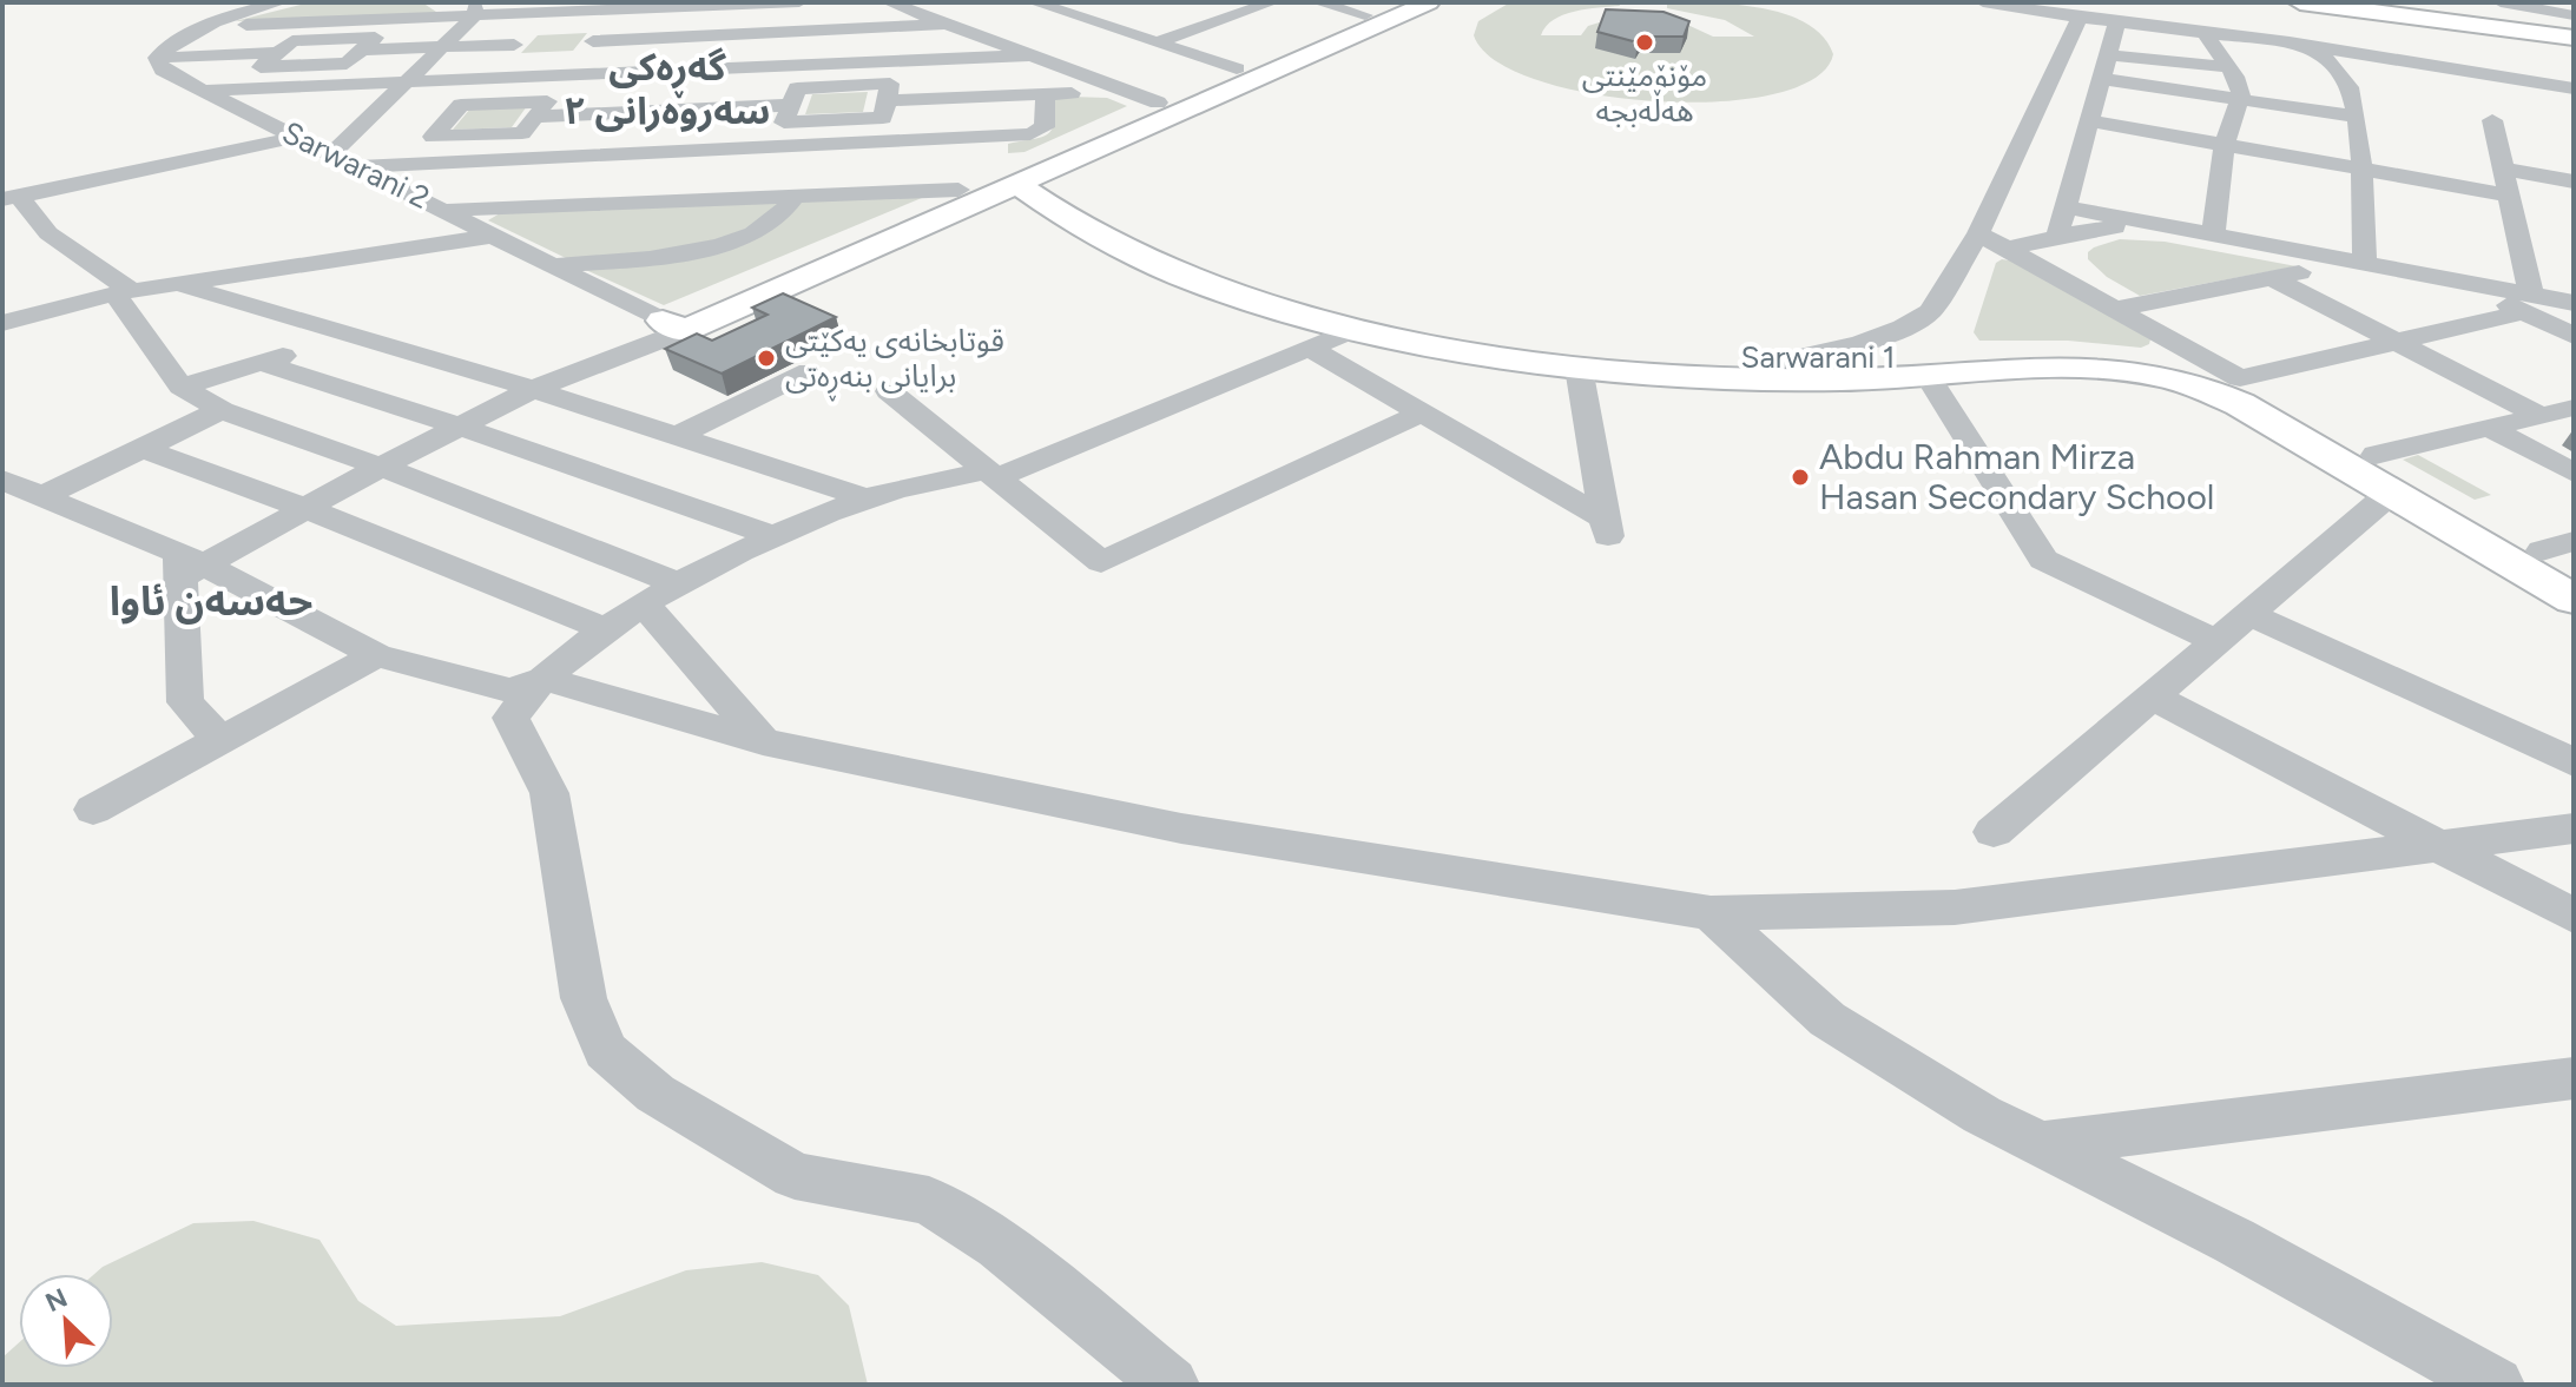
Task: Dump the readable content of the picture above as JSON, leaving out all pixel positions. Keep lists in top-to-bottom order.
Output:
{
  "streets": {
    "main road": ["Sarwarani 1"],
    "street": ["Sarwarani 2"]
  },
  "districts": ["گەڕەکی سەروەرانی ٢", "حەسەن ئاوا"],
  "places": ["مۆنۆمێنتی هەڵەبجە", "قوتابخانەی یەکێتی برایانی بنەڕەتی", "Abdu Rahman Mirza Hasan Secondary School"],
  "north": "top left"
}
